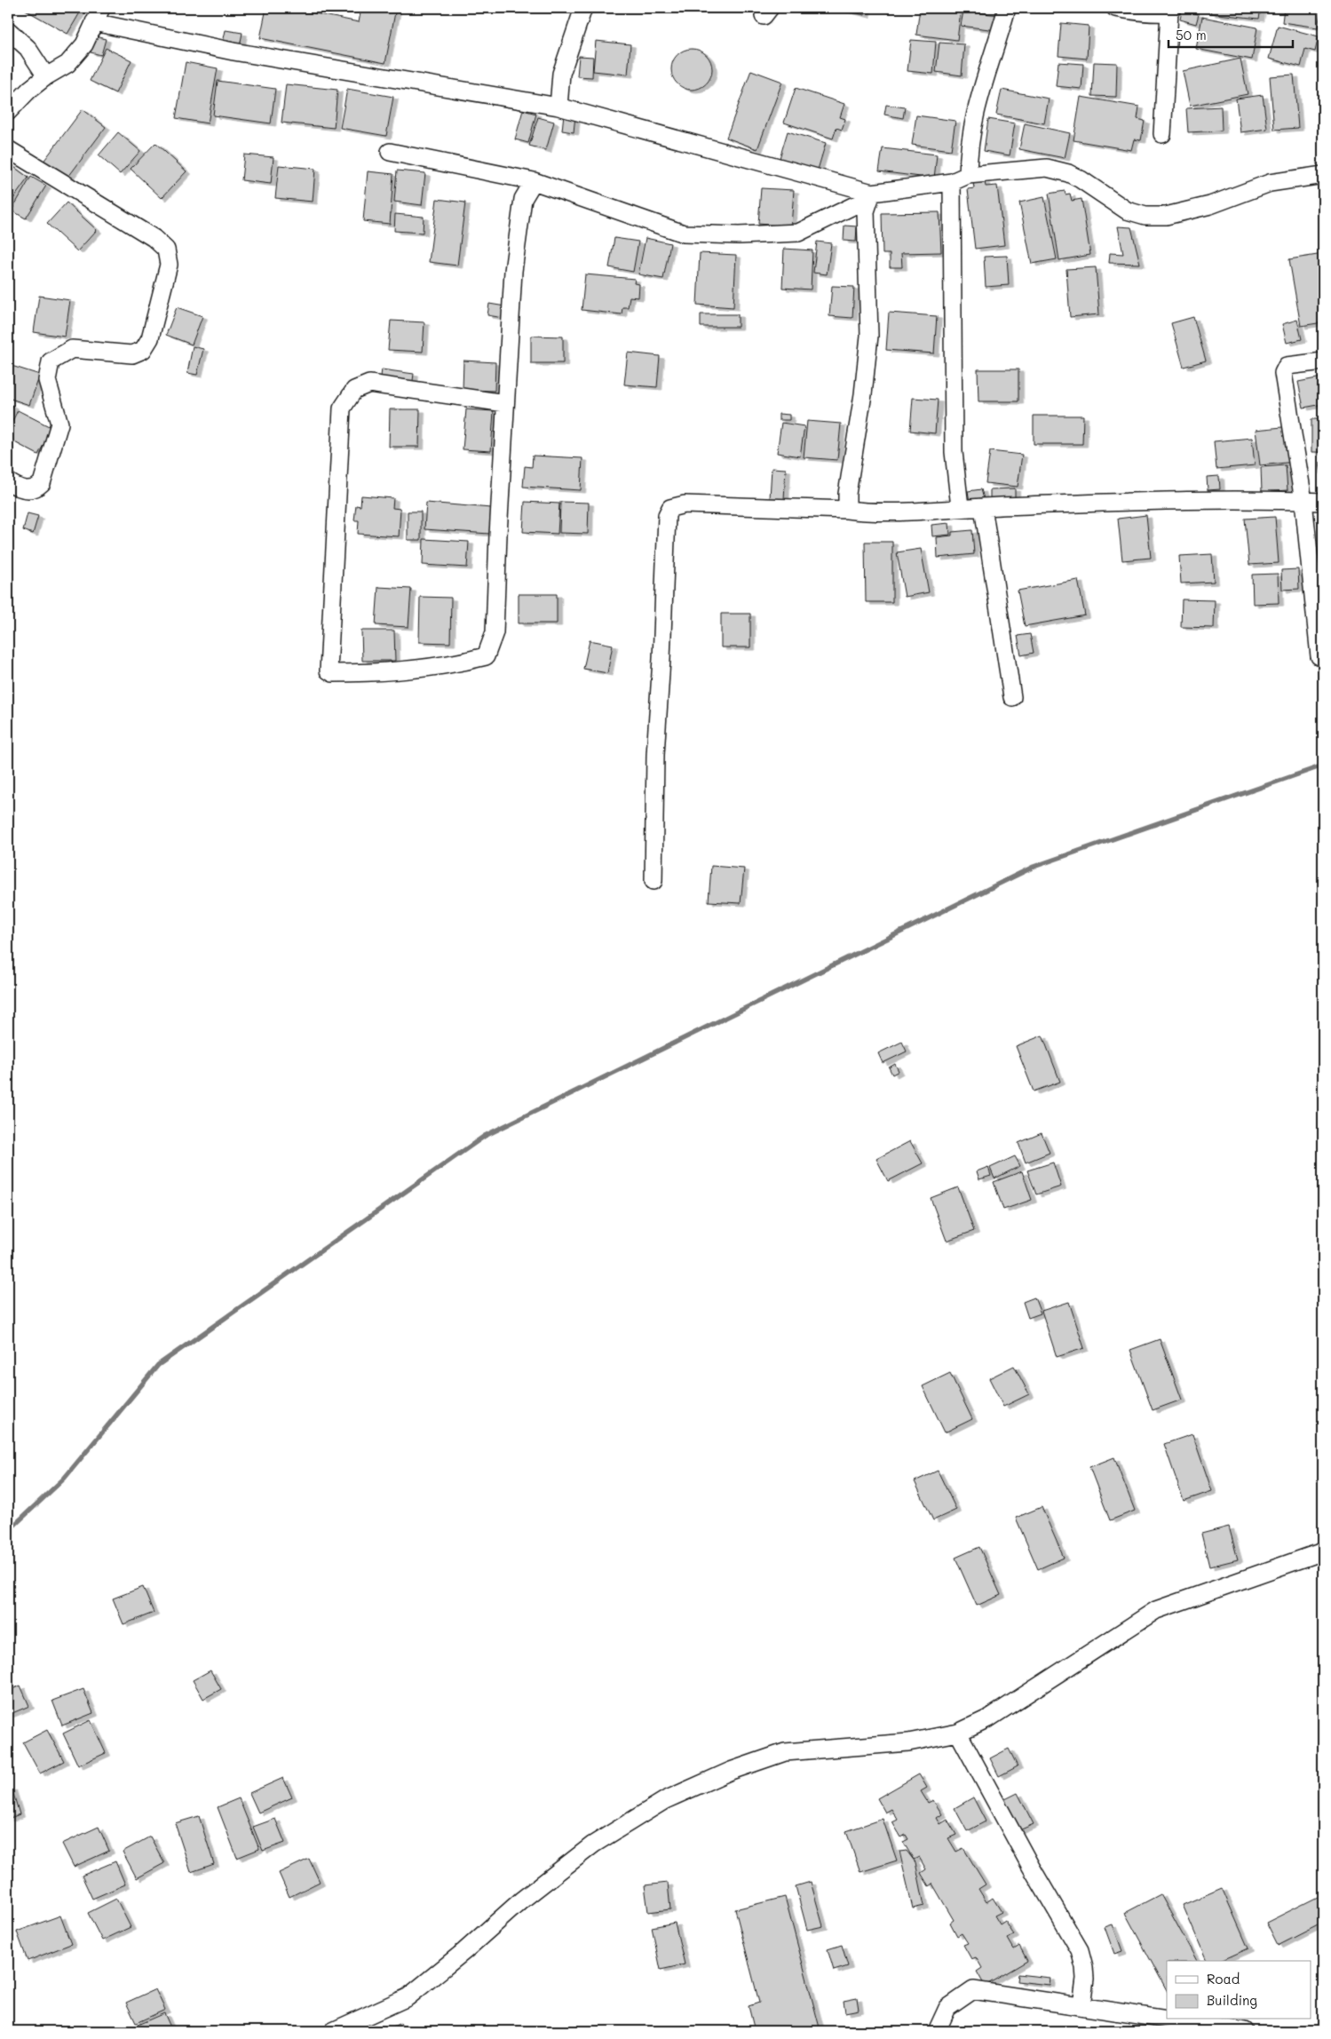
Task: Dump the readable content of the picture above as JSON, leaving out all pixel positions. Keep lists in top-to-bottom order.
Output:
{
  "legend": ["Road", "Building"],
  "scale_bar": "50 m"
}
